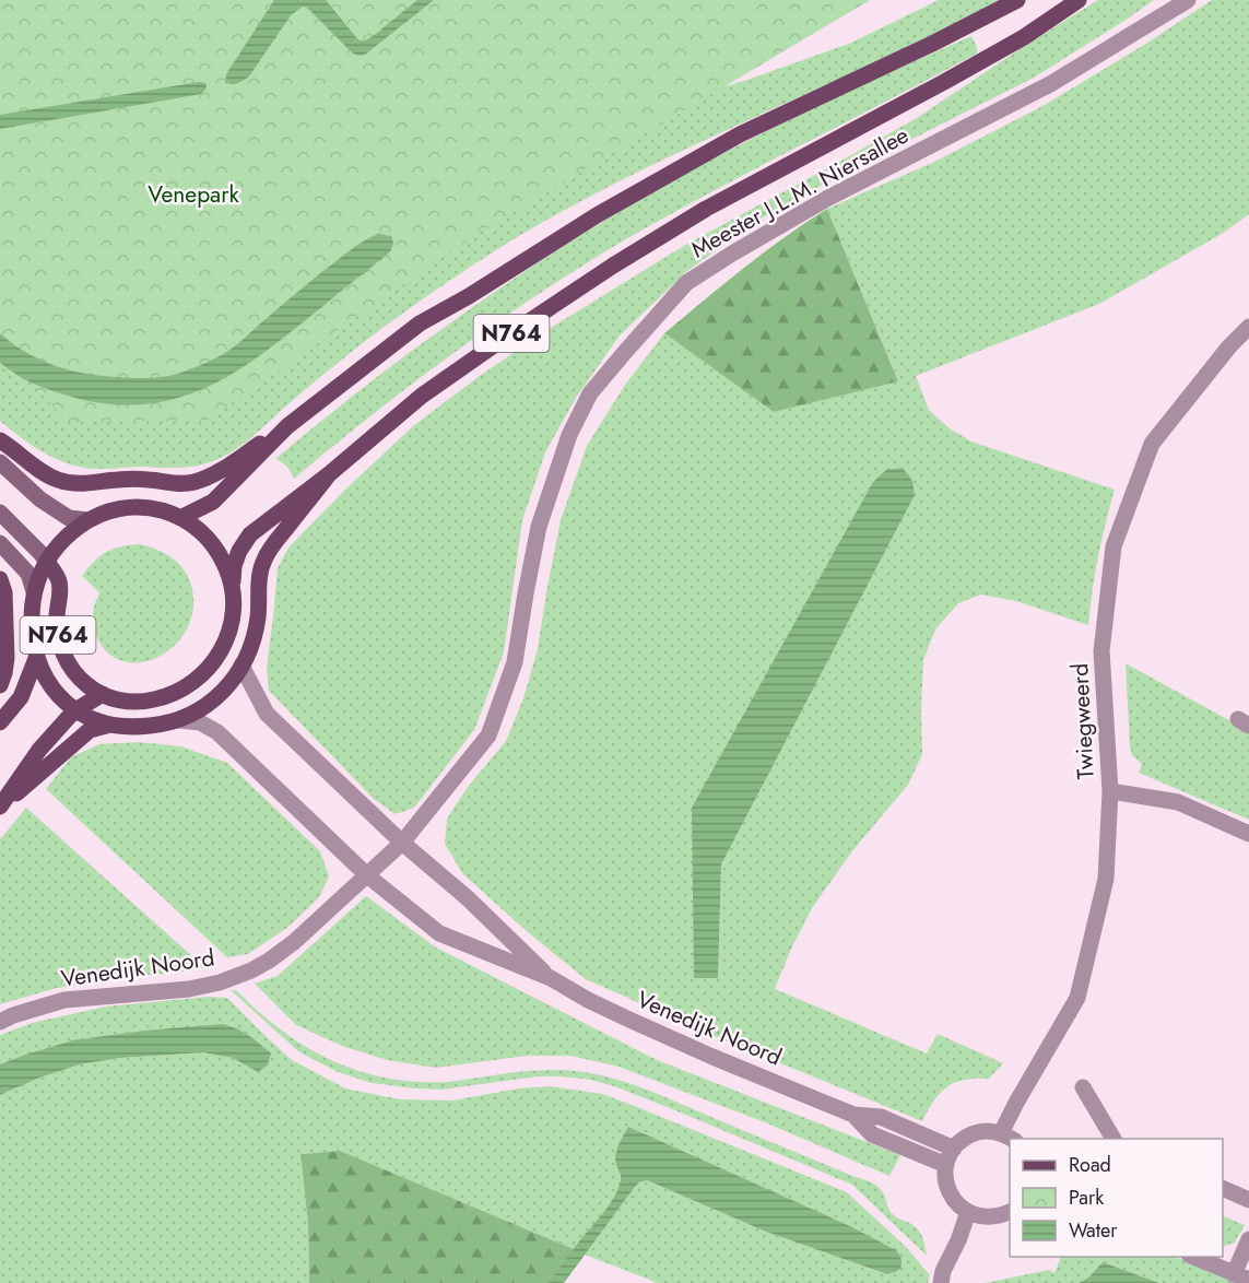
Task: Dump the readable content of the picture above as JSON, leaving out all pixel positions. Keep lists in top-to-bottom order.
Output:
{
  "streets": {
    "main road": ["Meester J.L.M. Niersallee", "N764"],
    "street": ["Twiegweerd", "Venedijk Noord"]
  },
  "crossings": [
    ["Meester J.L.M. Niersallee", "N764"],
    ["Meester J.L.M. Niersallee", "Venedijk Noord"],
    ["N764", "Venedijk Noord"]
  ],
  "parks": ["Venepark"],
  "legend": ["Road", "Park", "Water"]
}
